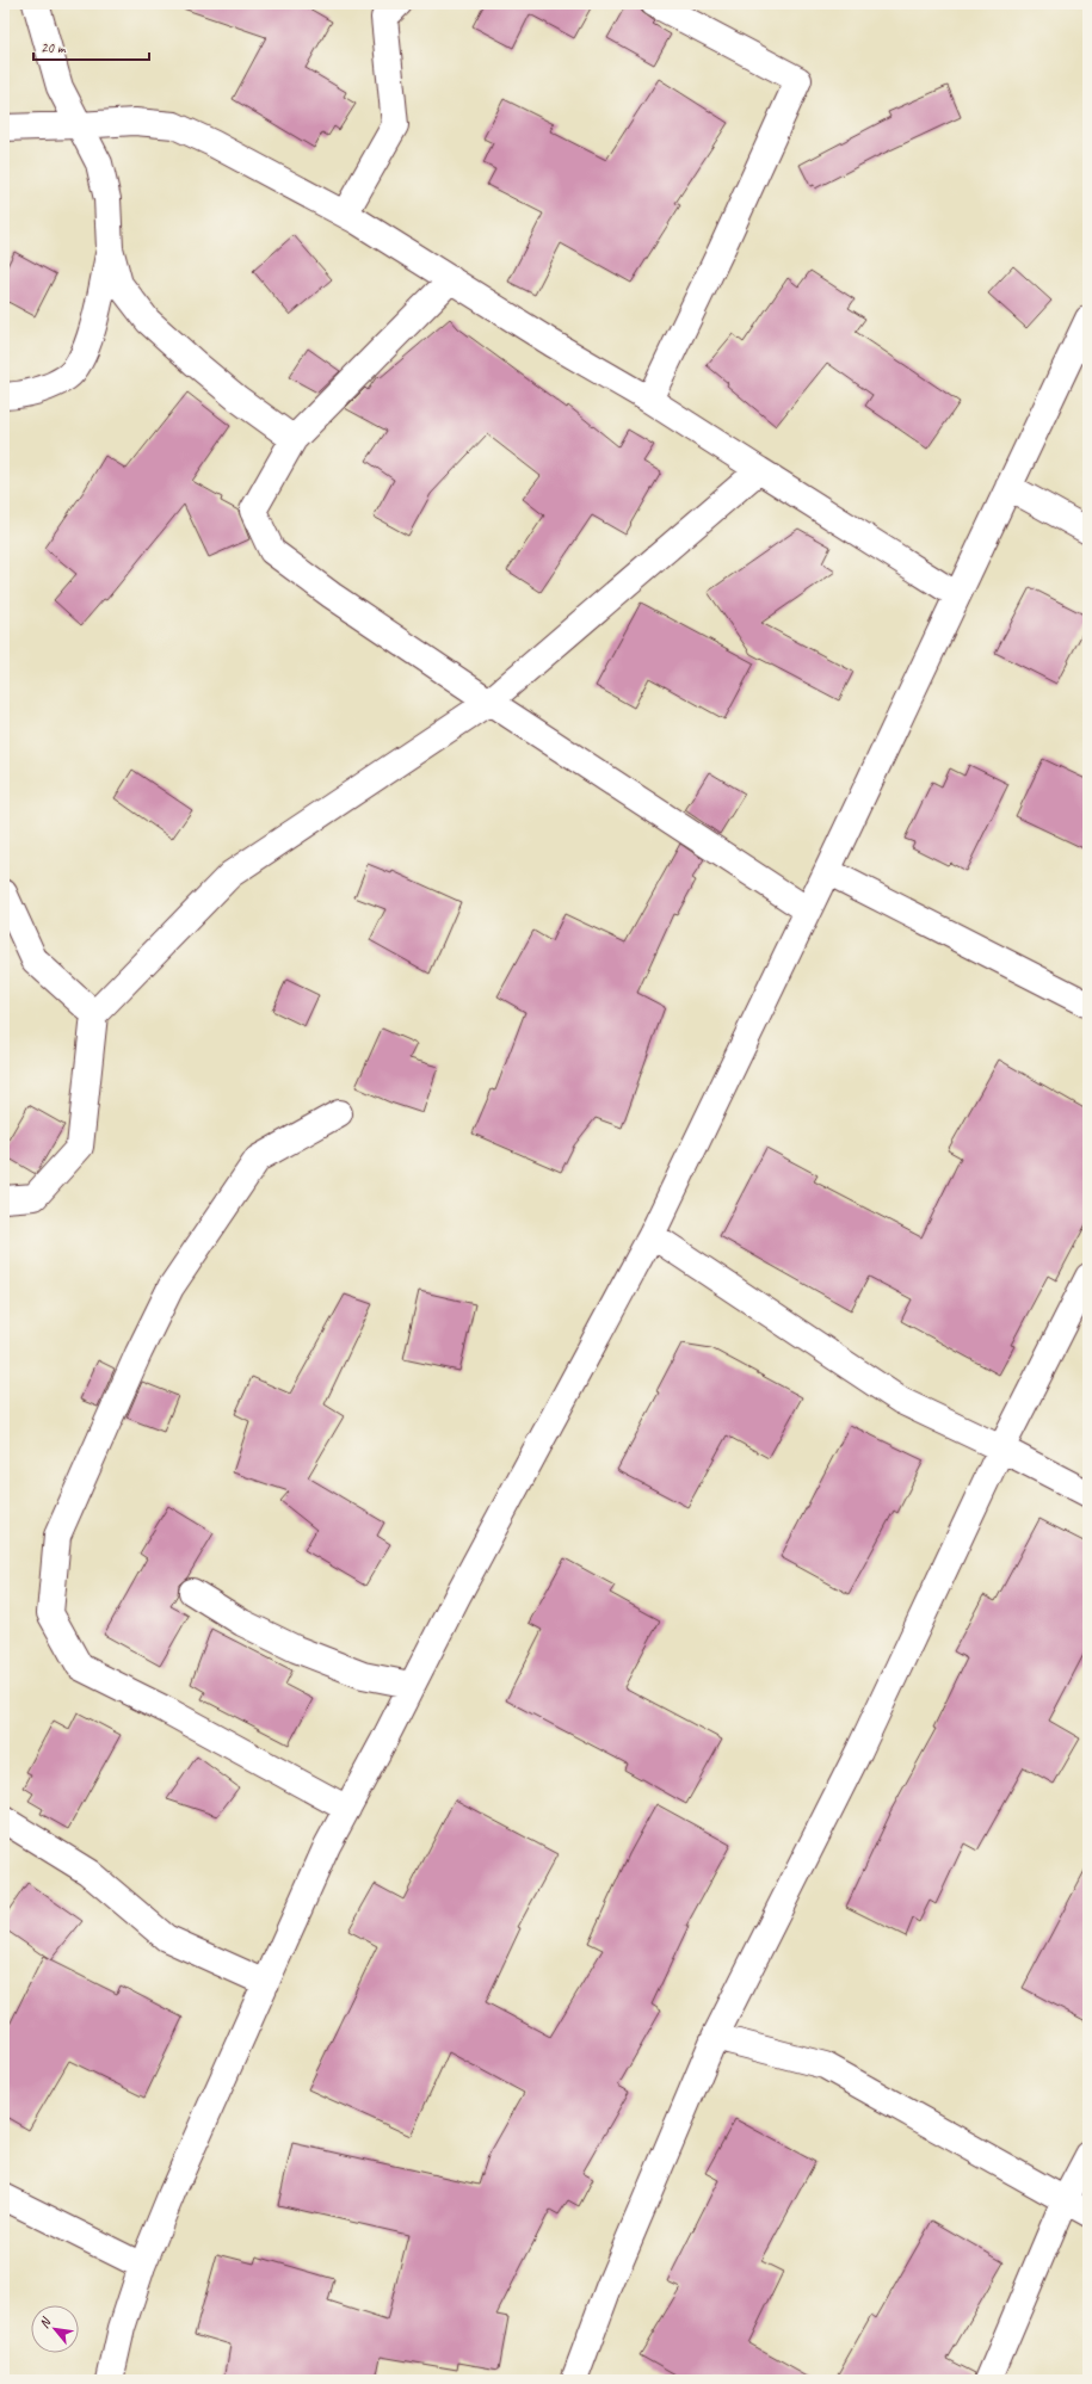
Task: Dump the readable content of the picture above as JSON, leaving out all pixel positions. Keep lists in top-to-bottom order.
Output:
{
  "scale_bar": "20 m",
  "north": "top left"
}
